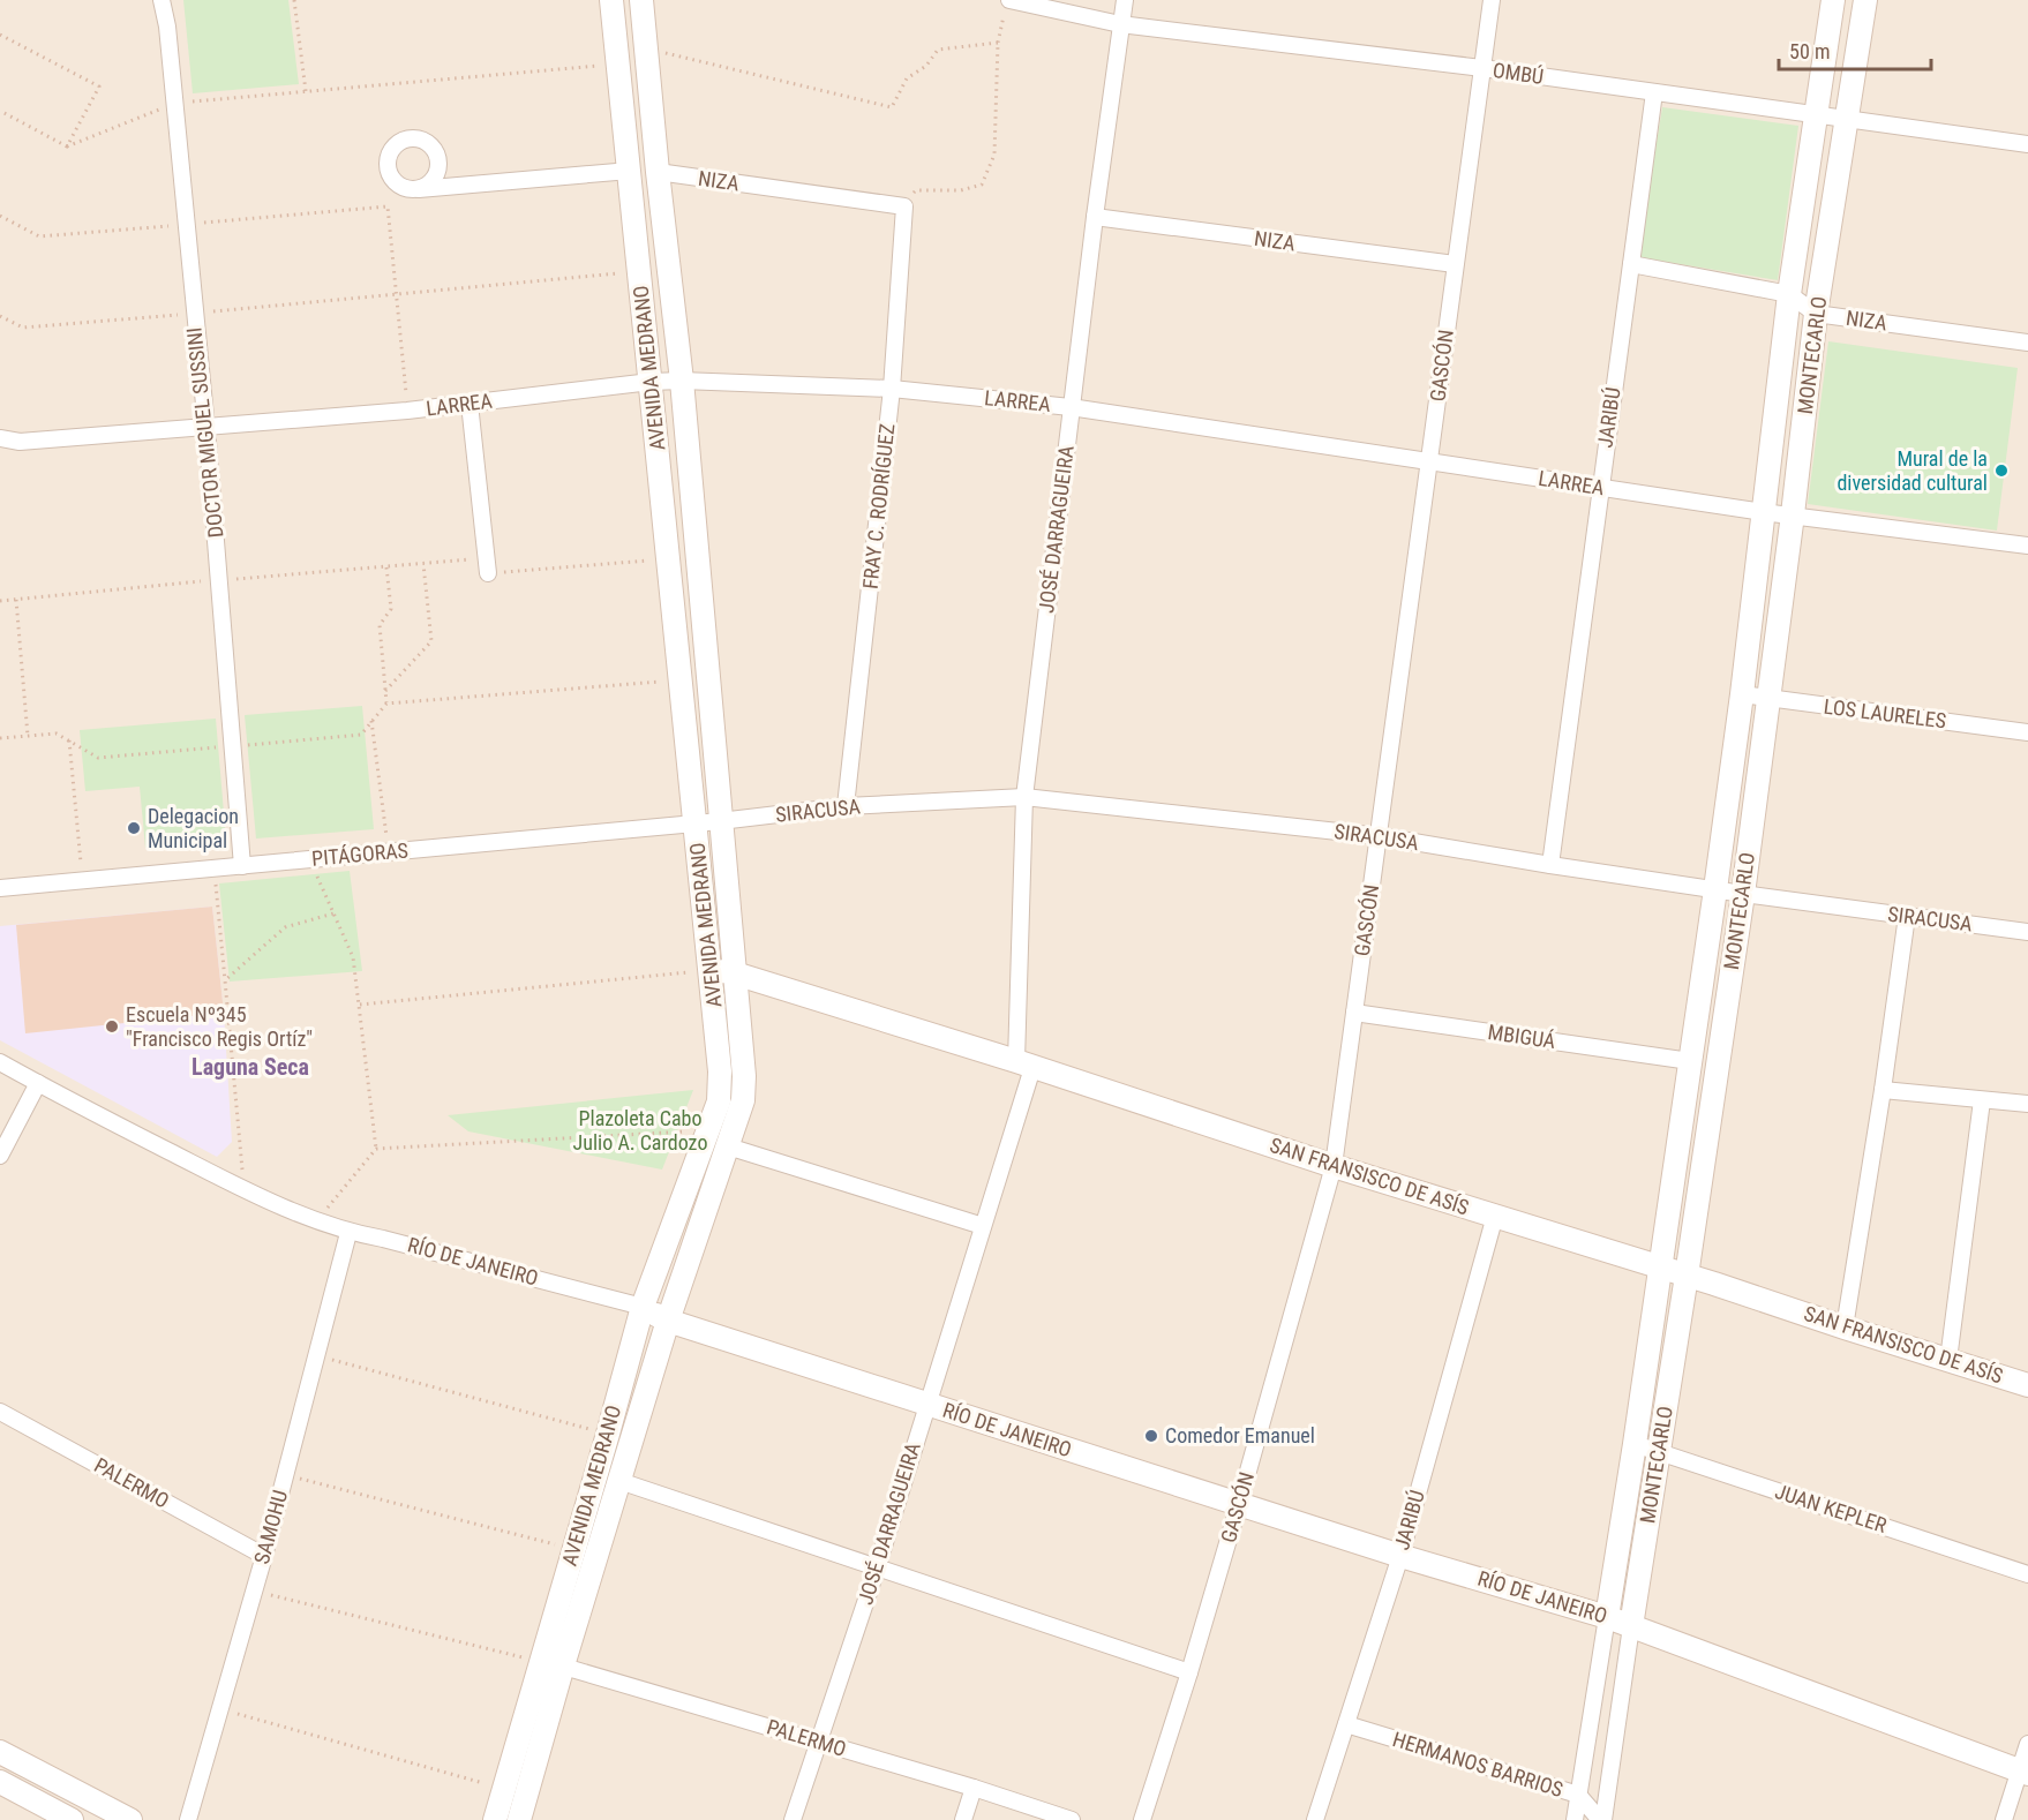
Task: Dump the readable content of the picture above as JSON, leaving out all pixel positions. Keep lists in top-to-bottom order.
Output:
{
  "streets": {
    "main road": [
      "MONTECARLO",
      "AVENIDA MEDRANO",
      "SAN FRANSISCO DE ASÍS",
      "RÍO DE JANEIRO"
    ],
    "street": [
      "OMBÚ",
      "NIZA",
      "GASCÓN",
      "LARREA",
      "JARIBÚ",
      "DOCTOR MIGUEL SUSSINI",
      "FRAY C. RODRÍGUEZ",
      "JOSÉ DARRAGUEIRA",
      "LOS LAURELES",
      "SIRACUSA",
      "PITÁGORAS",
      "MBIGUÁ",
      "PALERMO",
      "JUAN KEPLER",
      "SAMOHU",
      "HERMANOS BARRIOS"
    ]
  },
  "crossings": [
    ["OMBÚ", "MONTECARLO"],
    ["OMBÚ", "GASCÓN"],
    ["OMBÚ", "JARIBÚ"],
    ["OMBÚ", "JOSÉ DARRAGUEIRA"],
    ["NIZA", "MONTECARLO"],
    ["NIZA", "GASCÓN"],
    ["NIZA", "AVENIDA MEDRANO"],
    ["NIZA", "JARIBÚ"],
    ["NIZA", "FRAY C. RODRÍGUEZ"],
    ["NIZA", "JOSÉ DARRAGUEIRA"],
    ["MONTECARLO", "LARREA"],
    ["MONTECARLO", "LOS LAURELES"],
    ["MONTECARLO", "SIRACUSA"],
    ["MONTECARLO", "MBIGUÁ"],
    ["MONTECARLO", "SAN FRANSISCO DE ASÍS"],
    ["MONTECARLO", "RÍO DE JANEIRO"],
    ["MONTECARLO", "JUAN KEPLER"],
    ["MONTECARLO", "HERMANOS BARRIOS"],
    ["GASCÓN", "LARREA"],
    ["GASCÓN", "SIRACUSA"],
    ["GASCÓN", "MBIGUÁ"],
    ["GASCÓN", "SAN FRANSISCO DE ASÍS"],
    ["GASCÓN", "RÍO DE JANEIRO"],
    ["AVENIDA MEDRANO", "LARREA"],
    ["AVENIDA MEDRANO", "SIRACUSA"],
    ["AVENIDA MEDRANO", "PITÁGORAS"],
    ["AVENIDA MEDRANO", "SAN FRANSISCO DE ASÍS"],
    ["AVENIDA MEDRANO", "RÍO DE JANEIRO"],
    ["AVENIDA MEDRANO", "PALERMO"],
    ["LARREA", "JARIBÚ"],
    ["LARREA", "DOCTOR MIGUEL SUSSINI"],
    ["LARREA", "FRAY C. RODRÍGUEZ"],
    ["LARREA", "JOSÉ DARRAGUEIRA"],
    ["JARIBÚ", "SIRACUSA"],
    ["JARIBÚ", "SAN FRANSISCO DE ASÍS"],
    ["JARIBÚ", "RÍO DE JANEIRO"],
    ["JARIBÚ", "HERMANOS BARRIOS"],
    ["DOCTOR MIGUEL SUSSINI", "PITÁGORAS"],
    ["FRAY C. RODRÍGUEZ", "SIRACUSA"],
    ["JOSÉ DARRAGUEIRA", "SIRACUSA"],
    ["JOSÉ DARRAGUEIRA", "SAN FRANSISCO DE ASÍS"],
    ["JOSÉ DARRAGUEIRA", "RÍO DE JANEIRO"],
    ["JOSÉ DARRAGUEIRA", "PALERMO"],
    ["SIRACUSA", "PITÁGORAS"],
    ["RÍO DE JANEIRO", "SAMOHU"],
    ["PALERMO", "SAMOHU"]
  ],
  "districts": ["Laguna Seca"],
  "parks": ["Plazoleta Cabo Julio A. Cardozo"],
  "places": [
    "Mural de la diversidad cultural",
    "Delegacion Municipal",
    "Escuela Nº345 \"Francisco Regis Ortíz\"",
    "Comedor Emanuel"
  ],
  "scale_bar": "50 m"
}
